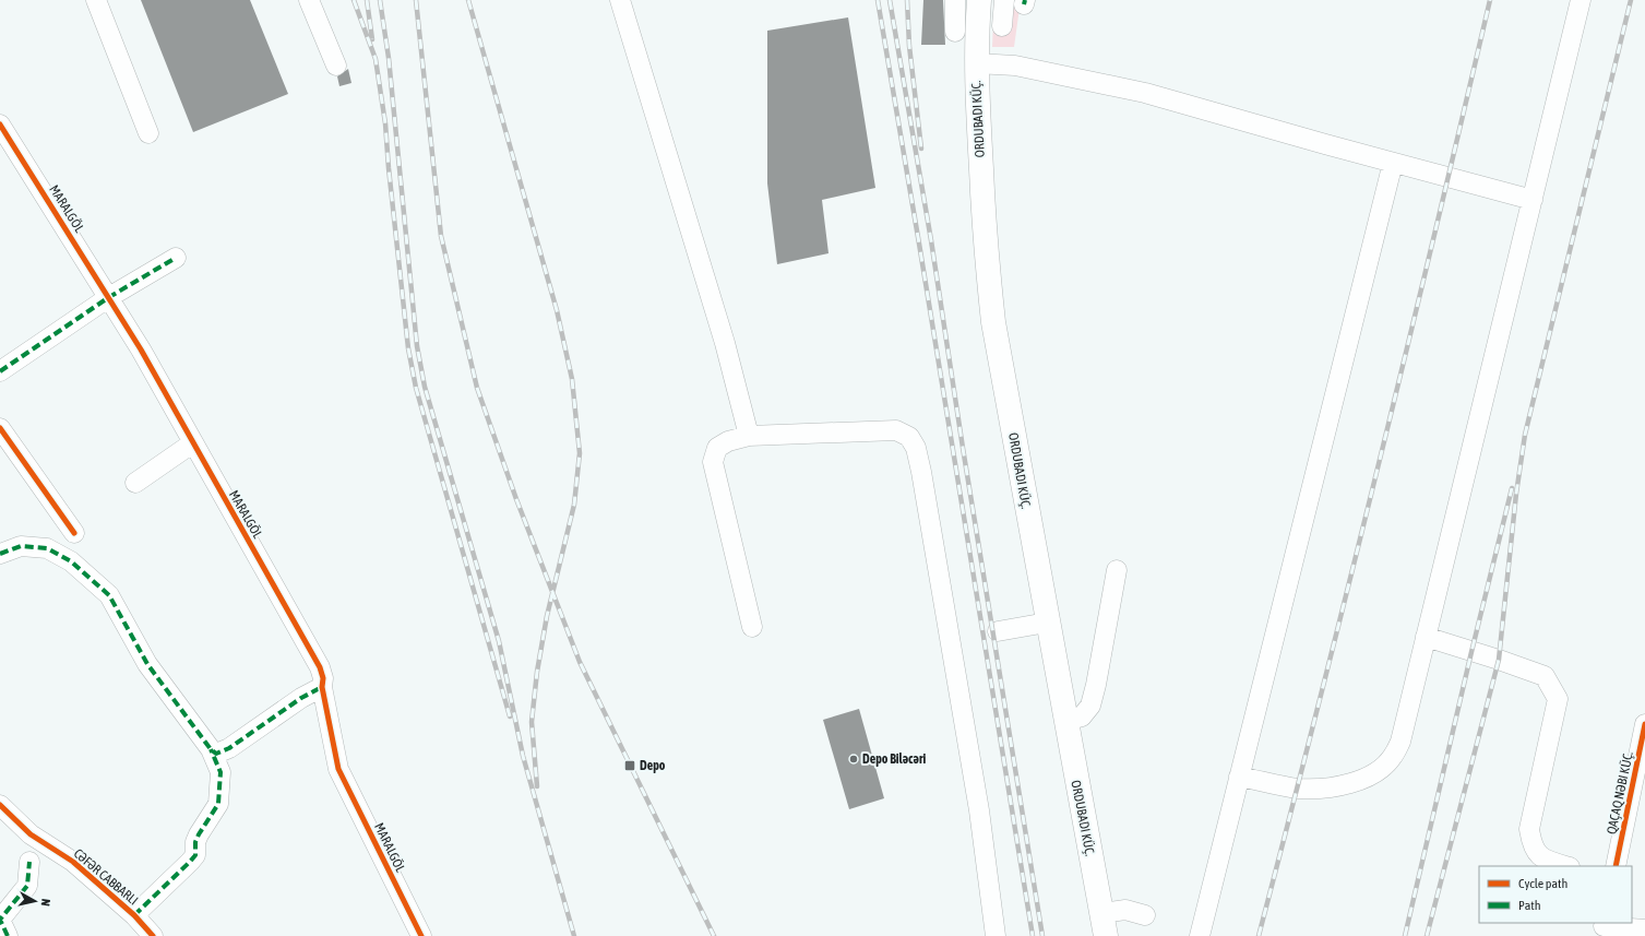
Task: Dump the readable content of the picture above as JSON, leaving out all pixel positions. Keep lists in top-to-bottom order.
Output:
{
  "streets": {
    "main road": ["ORDUBADI KÜÇ."],
    "street": ["MARALGÖL", "QAÇAQ NƏBI KÜÇ."],
    "cycle path": ["CƏFƏR CABBARLI"]
  },
  "places": {
    "other": ["Depo Biləcəri"],
    "transit": ["Depo"]
  },
  "legend": ["Cycle path", "Path"],
  "north": "right"
}
